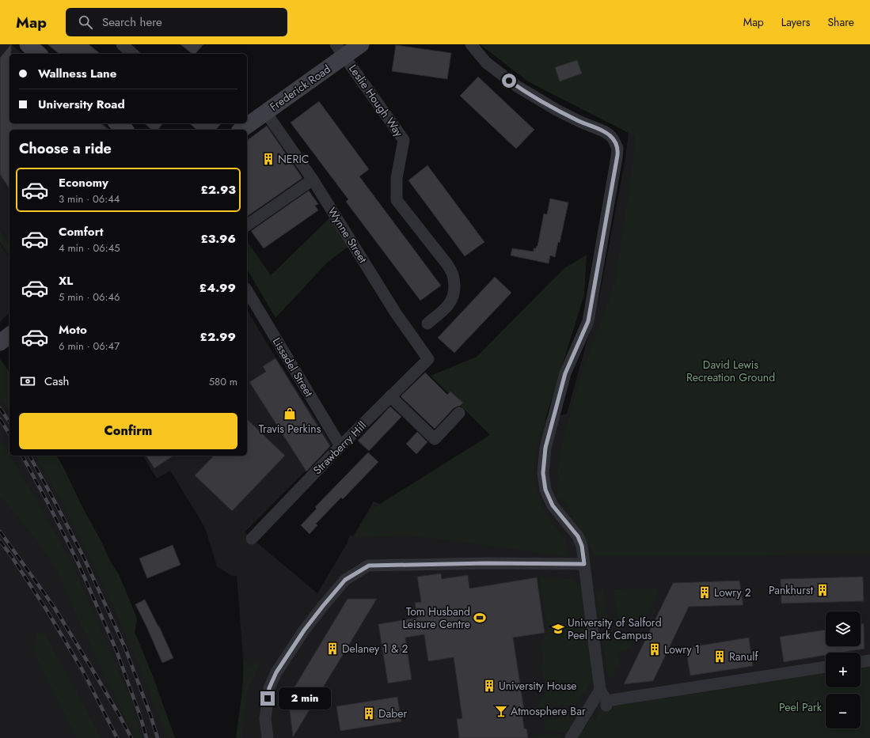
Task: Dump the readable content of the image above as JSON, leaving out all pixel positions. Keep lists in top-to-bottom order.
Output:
{
  "streets": {
    "main road": ["Frederick Road"],
    "street": [
      "Leslie Hough Way",
      "Wynne Street",
      "Lissadel Street",
      "Strawberry Hill"
    ]
  },
  "crossings": [
    ["Frederick Road", "Leslie Hough Way"],
    ["Frederick Road", "Wynne Street"],
    ["Wynne Street", "Strawberry Hill"],
    ["Lissadel Street", "Strawberry Hill"]
  ],
  "parks": ["David Lewis Recreation Ground", "Peel Park"],
  "places": {
    "building": [
      "NERIC",
      "Pankhurst",
      "Lowry 2",
      "Delaney 1 & 2",
      "Lowry 1",
      "Ranulf",
      "University House",
      "Daber"
    ],
    "shop": ["Travis Perkins"],
    "sports": ["Tom Husband Leisure Centre"],
    "school or university": ["University of Salford Peel Park Campus"],
    "bar": ["Atmosphere Bar"]
  },
  "page": {
    "header": "Map",
    "search": "Search here",
    "nav": ["Map", "Layers", "Share"],
    "banner": ["Wallness Lane", "University Road"],
    "heading": "Choose a ride",
    "list": [
      {
        "name": "Economy",
        "note": "3 min · 06:44",
        "value": "£2.93"
      },
      {
        "name": "Comfort",
        "note": "4 min · 06:45",
        "value": "£3.96"
      },
      {
        "name": "XL",
        "note": "5 min · 06:46",
        "value": "£4.99"
      },
      {
        "name": "Moto",
        "note": "6 min · 06:47",
        "value": "£2.99"
      }
    ],
    "pay": ["Cash", "580 m"],
    "buttons": "Confirm",
    "map_buttons": ["+", "−"],
    "bubble": "2 min"
  }
}
